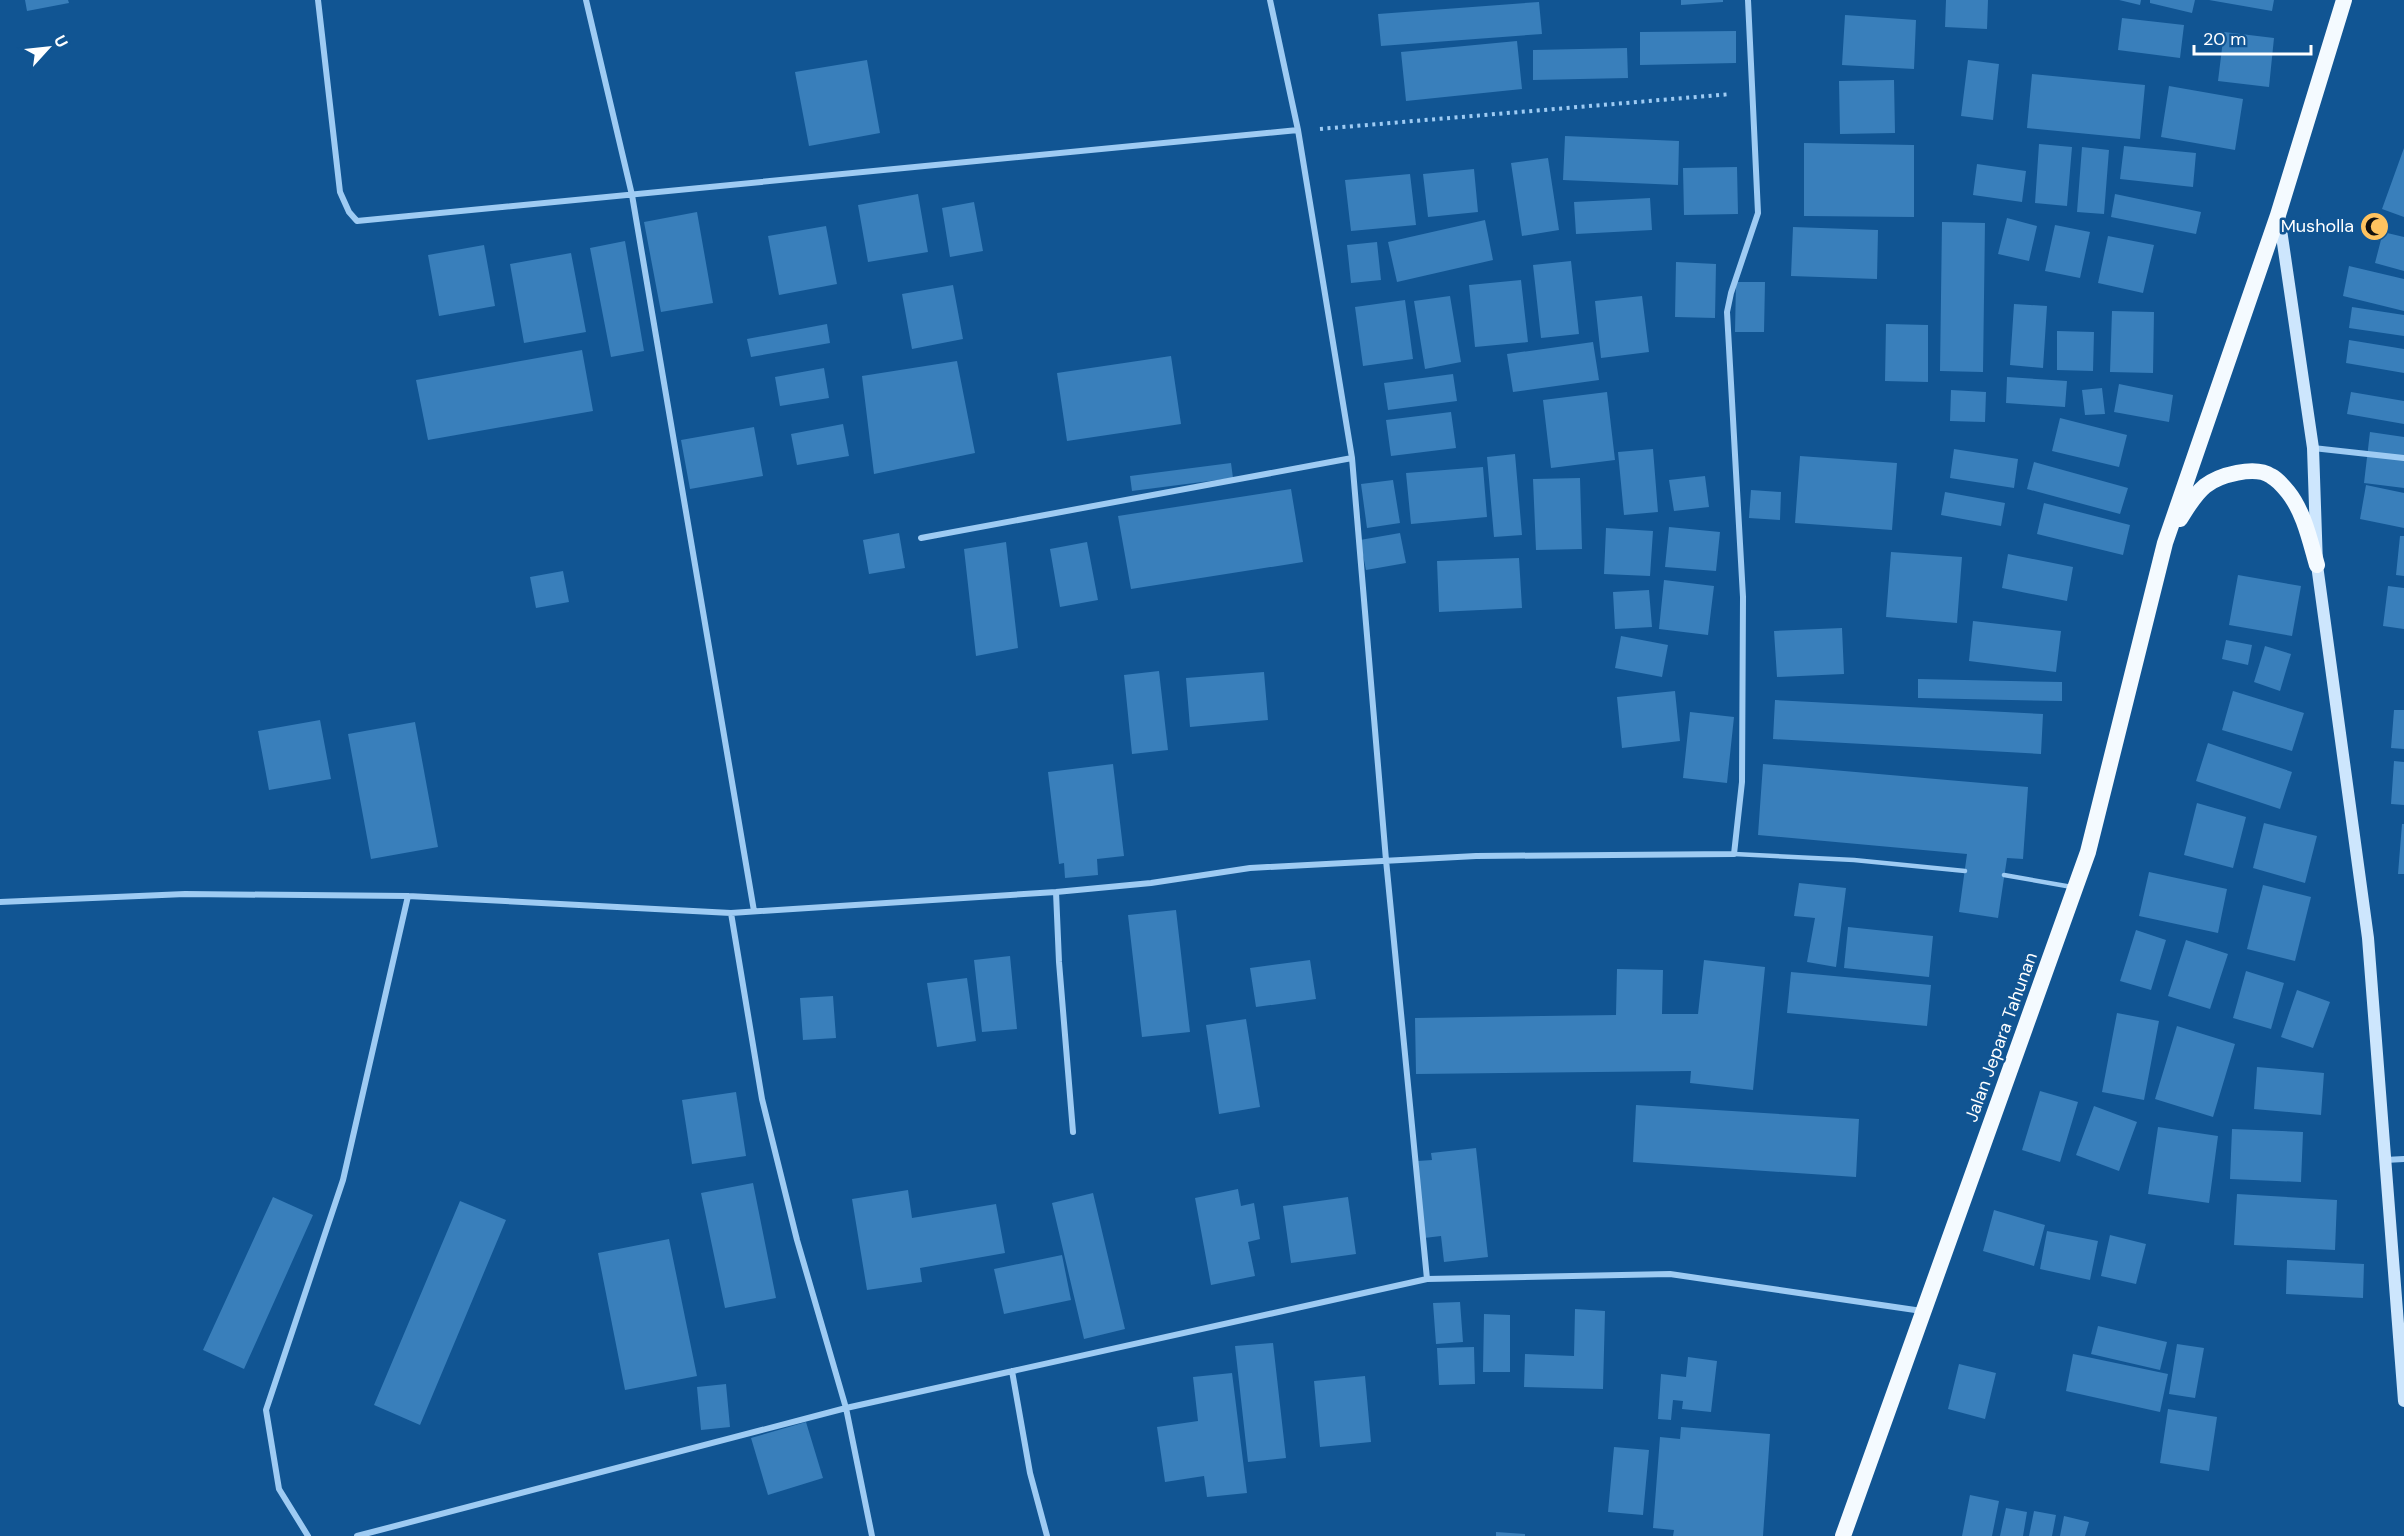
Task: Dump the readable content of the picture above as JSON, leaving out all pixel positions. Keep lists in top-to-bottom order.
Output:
{
  "streets": {
    "highway": ["Jalan Jepara Tahunan"]
  },
  "places": {
    "mosque": ["Musholla"]
  },
  "scale_bar": "20 m",
  "north": "top right"
}
